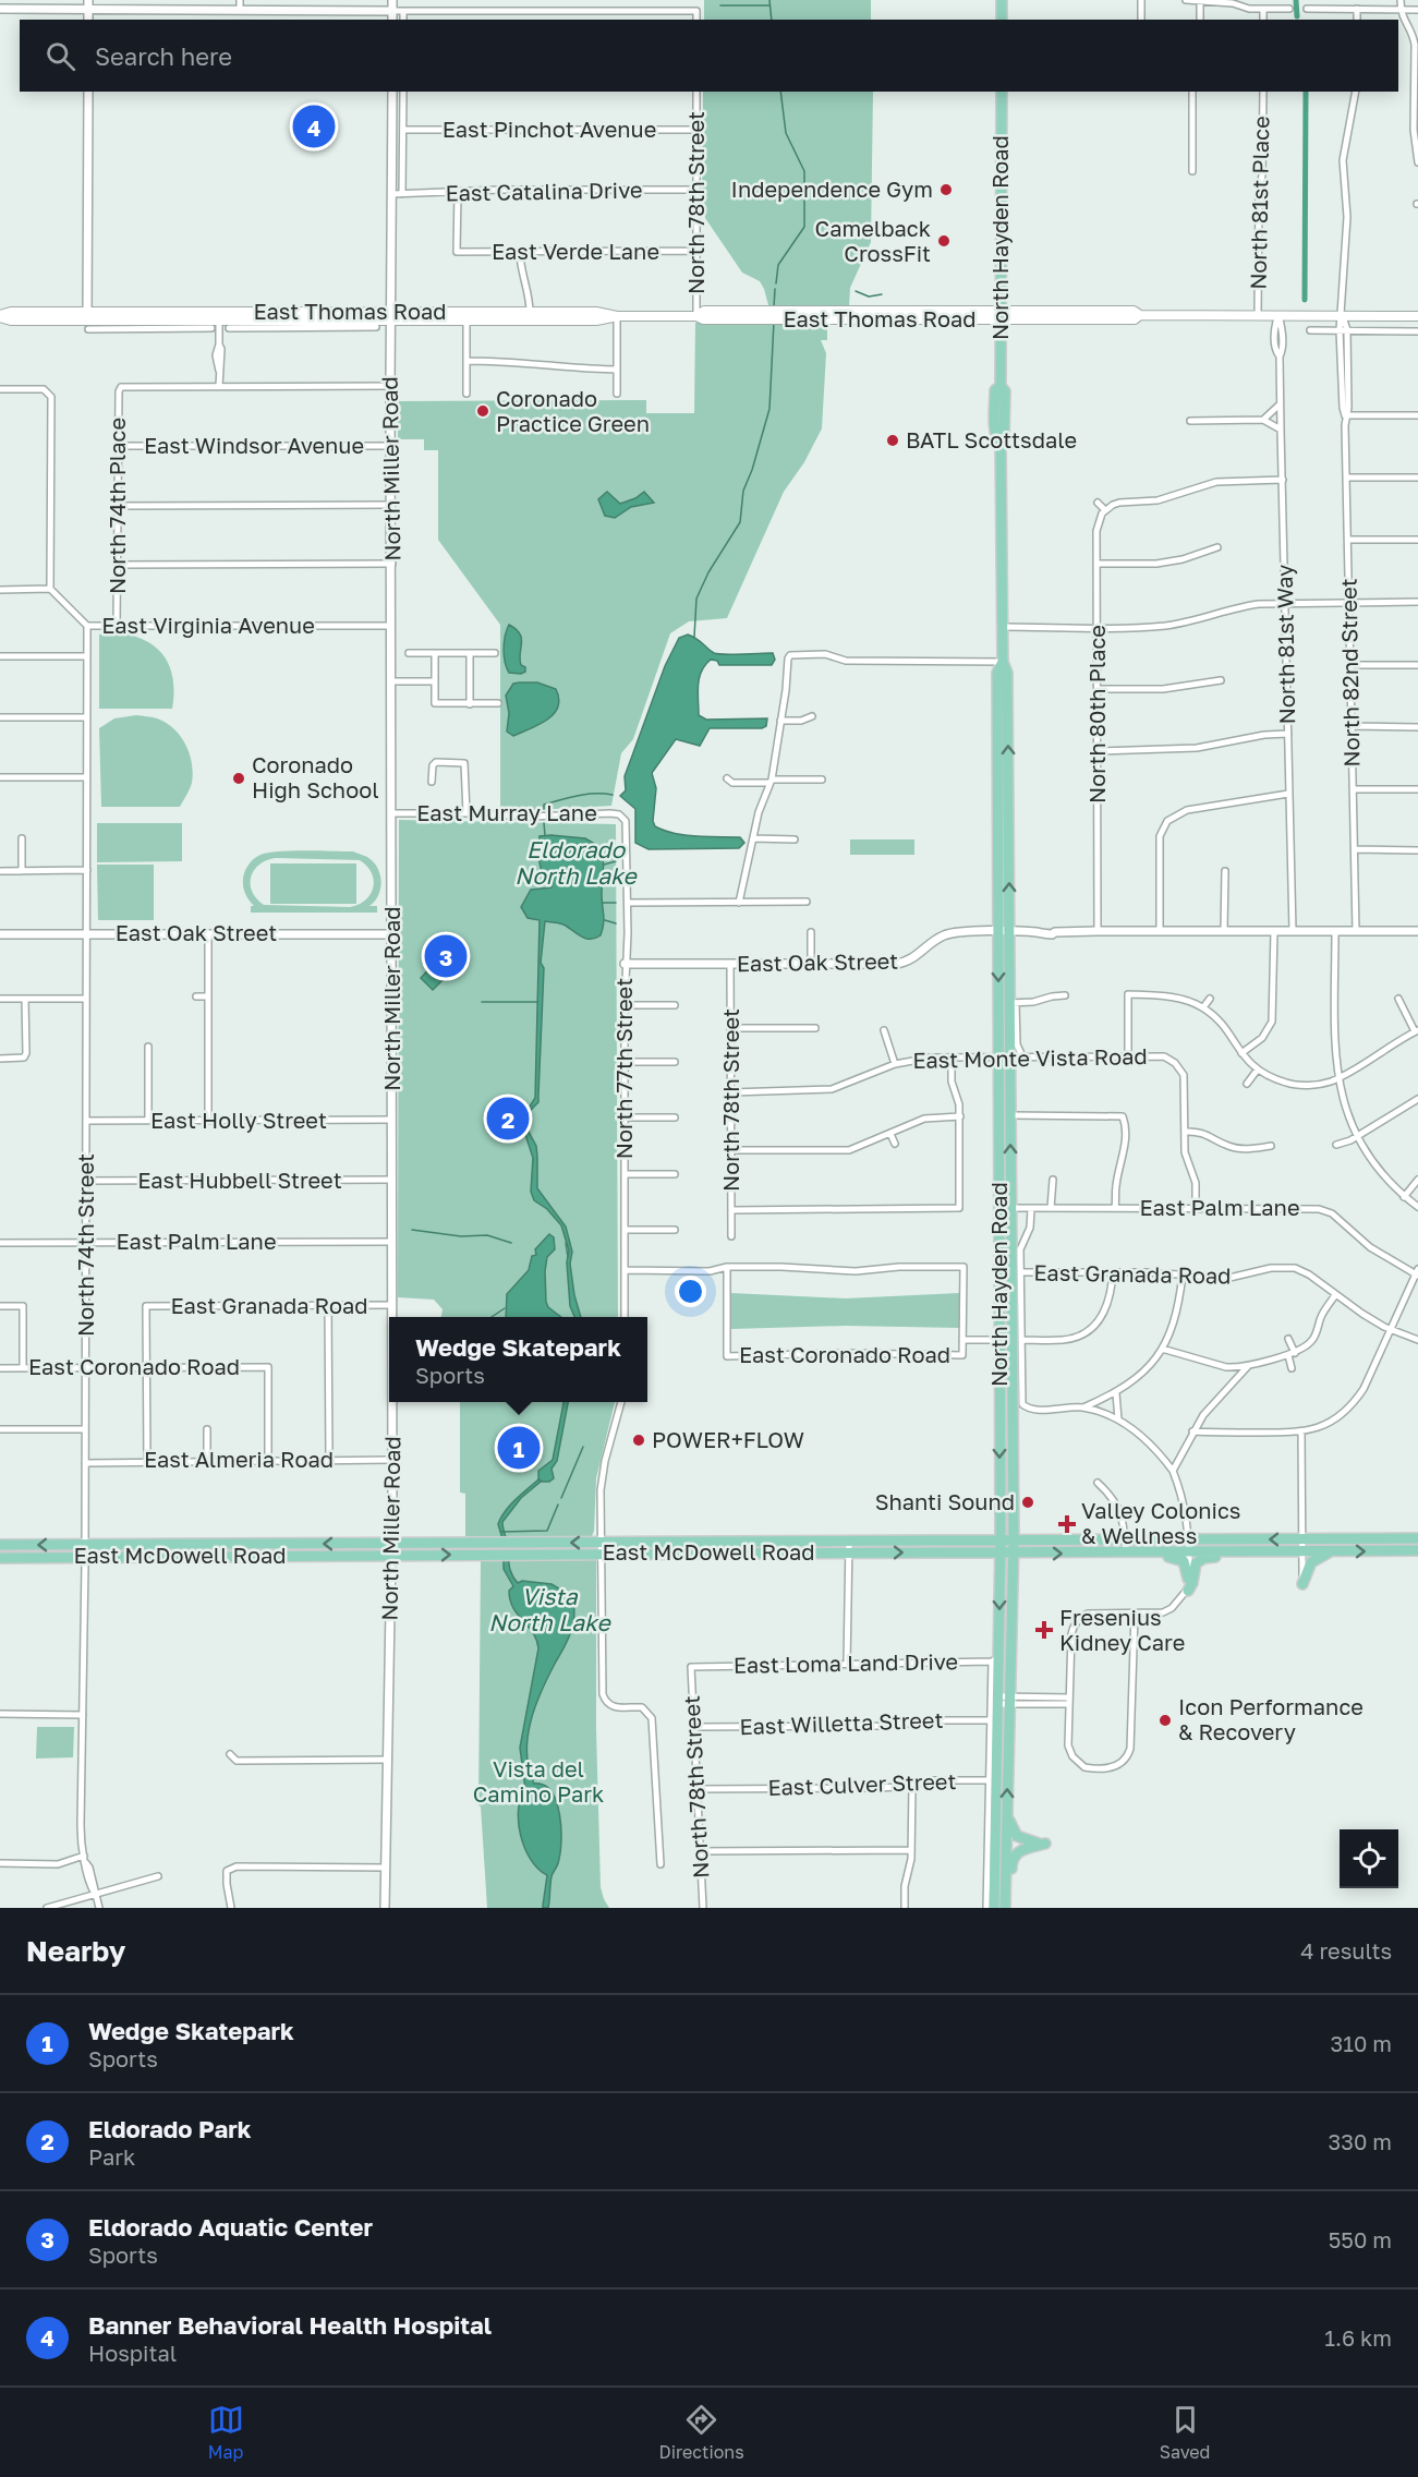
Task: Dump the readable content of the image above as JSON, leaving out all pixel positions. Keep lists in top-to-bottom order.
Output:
{
  "streets": {
    "main road": ["North Hayden Road", "East Thomas Road", "East McDowell Road"],
    "street": [
      "East Pinchot Avenue",
      "East Catalina Drive",
      "North 78th Street",
      "North 81st Place",
      "East Verde Lane",
      "East Windsor Avenue",
      "North Miller Road",
      "North 74th Place",
      "East Virginia Avenue",
      "North 81st Way",
      "North 82nd Street",
      "North 80th Place",
      "East Murray Lane",
      "East Oak Street",
      "East Monte Vista Road",
      "North 77th Street",
      "East Holly Street",
      "East Hubbell Street",
      "East Palm Lane",
      "North 74th Street",
      "East Granada Road",
      "East Coronado Road",
      "East Almeria Road",
      "East Loma Land Drive",
      "East Willetta Street",
      "East Culver Street"
    ]
  },
  "crossings": [
    ["East Pinchot Avenue", "North 78th Street"],
    ["East Catalina Drive", "North 78th Street"],
    ["East Catalina Drive", "East Verde Lane"],
    ["East Catalina Drive", "North Miller Road"],
    ["North 78th Street", "East Verde Lane"],
    ["North 78th Street", "East Thomas Road"],
    ["North 78th Street", "East Oak Street"],
    ["North 78th Street", "East Monte Vista Road"],
    ["North 78th Street", "East Loma Land Drive"],
    ["North 78th Street", "East Willetta Street"],
    ["North 78th Street", "East Culver Street"],
    ["North 81st Place", "East Thomas Road"],
    ["North Hayden Road", "East Thomas Road"],
    ["North Hayden Road", "East Oak Street"],
    ["North Hayden Road", "East Monte Vista Road"],
    ["North Hayden Road", "East Palm Lane"],
    ["North Hayden Road", "East Coronado Road"],
    ["North Hayden Road", "East McDowell Road"],
    ["North Hayden Road", "East Loma Land Drive"],
    ["North Hayden Road", "East Willetta Street"],
    ["North Hayden Road", "East Culver Street"],
    ["East Thomas Road", "North Miller Road"],
    ["East Thomas Road", "North 81st Way"],
    ["East Thomas Road", "North 82nd Street"],
    ["East Windsor Avenue", "North Miller Road"],
    ["East Windsor Avenue", "North 74th Place"],
    ["North Miller Road", "East Virginia Avenue"],
    ["North Miller Road", "East Murray Lane"],
    ["North Miller Road", "East Oak Street"],
    ["North Miller Road", "East Holly Street"],
    ["North Miller Road", "East Hubbell Street"],
    ["North Miller Road", "East Palm Lane"],
    ["North Miller Road", "East Granada Road"],
    ["North Miller Road", "East Almeria Road"],
    ["North Miller Road", "East McDowell Road"],
    ["North 74th Place", "East Virginia Avenue"],
    ["East Virginia Avenue", "North 74th Street"],
    ["North 81st Way", "East Oak Street"],
    ["North 82nd Street", "East Oak Street"],
    ["North 80th Place", "East Oak Street"],
    ["East Murray Lane", "North 77th Street"],
    ["East Oak Street", "North 77th Street"],
    ["East Oak Street", "North 74th Street"],
    ["East Holly Street", "North 74th Street"],
    ["East Hubbell Street", "North 74th Street"],
    ["East Palm Lane", "North 74th Street"],
    ["North 74th Street", "East Coronado Road"],
    ["North 74th Street", "East Almeria Road"],
    ["North 74th Street", "East McDowell Road"],
    ["East Granada Road", "East Coronado Road"],
    ["East Coronado Road", "East Almeria Road"]
  ],
  "water": ["Eldorado North Lake", "Vista North Lake"],
  "parks": ["Vista del Camino Park"],
  "places": {
    "other": [
      "Independence Gym",
      "Camelback CrossFit",
      "Coronado Practice Green",
      "BATL Scottsdale",
      "Coronado High School",
      "POWER+FLOW",
      "Shanti Sound",
      "Icon Performance & Recovery"
    ],
    "health": ["Valley Colonics & Wellness", "Fresenius Kidney Care"]
  },
  "page": {
    "search": "Search here",
    "pins": [
      "4",
      "3",
      "2",
      "1"
    ],
    "popup": ["Wedge Skatepark", "Sports"],
    "heading": ["Nearby", "4 results"],
    "list": [
      {
        "mark": "1",
        "name": "Wedge Skatepark",
        "note": "Sports",
        "value": "310 m"
      },
      {
        "mark": "2",
        "name": "Eldorado Park",
        "note": "Park",
        "value": "330 m"
      },
      {
        "mark": "3",
        "name": "Eldorado Aquatic Center",
        "note": "Sports",
        "value": "550 m"
      },
      {
        "mark": "4",
        "name": "Banner Behavioral Health Hospital",
        "note": "Hospital",
        "value": "1.6 km"
      }
    ],
    "nav": ["Map", "Directions", "Saved"]
  }
}
